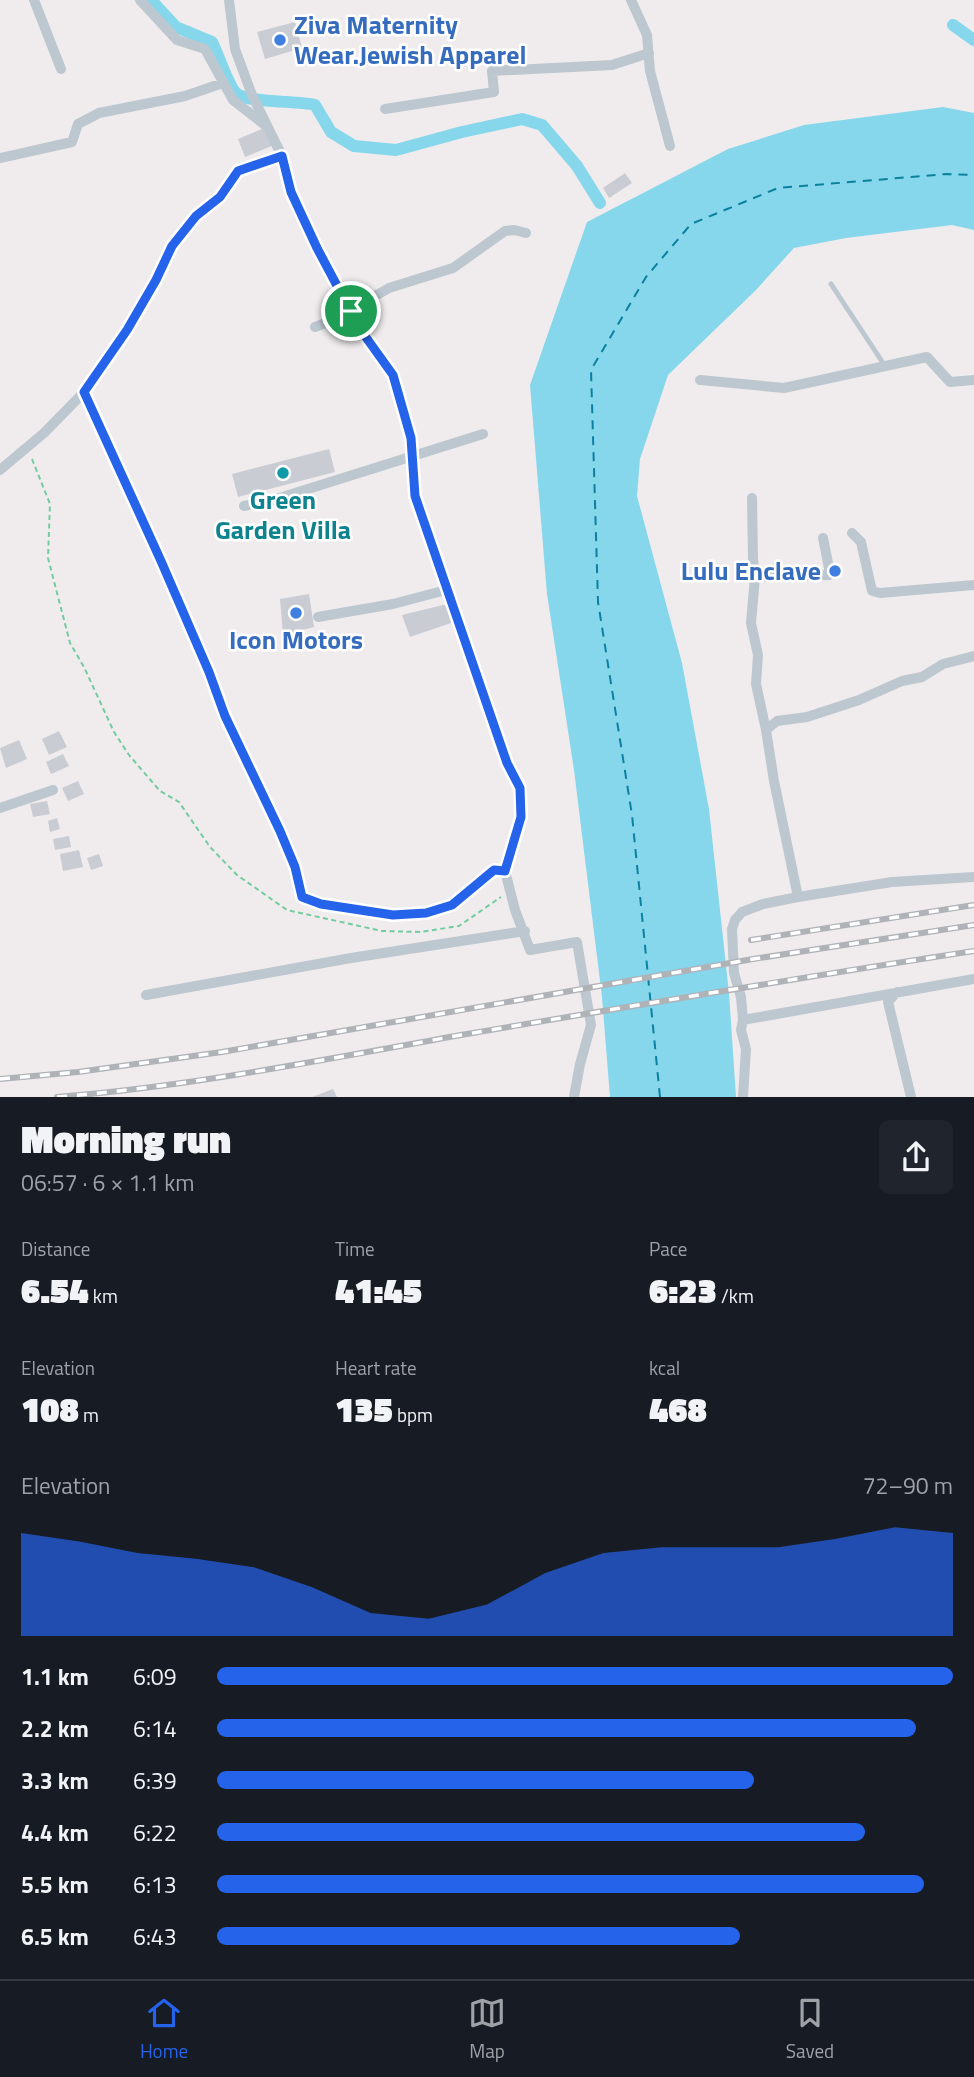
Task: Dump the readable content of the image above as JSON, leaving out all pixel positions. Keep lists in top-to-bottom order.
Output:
{
  "places": [
    "Ziva Maternity Wear.Jewish Apparel",
    "Green Garden Villa",
    "Lulu Enclave",
    "Icon Motors"
  ],
  "page": {
    "heading": ["Morning run", "06:57 · 6 × 1.1 km"],
    "stats": [
      ["Distance", "6.54 km"],
      ["Time", "41:45"],
      ["Pace", "6:23 /km"],
      ["Elevation", "108 m"],
      ["Heart rate", "135 bpm"],
      ["kcal", "468"]
    ],
    "chart": ["Elevation", "72–90 m"],
    "list": [
      {
        "name": "1.1 km",
        "note": "6:09"
      },
      {
        "name": "2.2 km",
        "note": "6:14"
      },
      {
        "name": "3.3 km",
        "note": "6:39"
      },
      {
        "name": "4.4 km",
        "note": "6:22"
      },
      {
        "name": "5.5 km",
        "note": "6:13"
      },
      {
        "name": "6.5 km",
        "note": "6:43"
      }
    ],
    "tabs": ["Home", "Map", "Saved"]
  }
}
